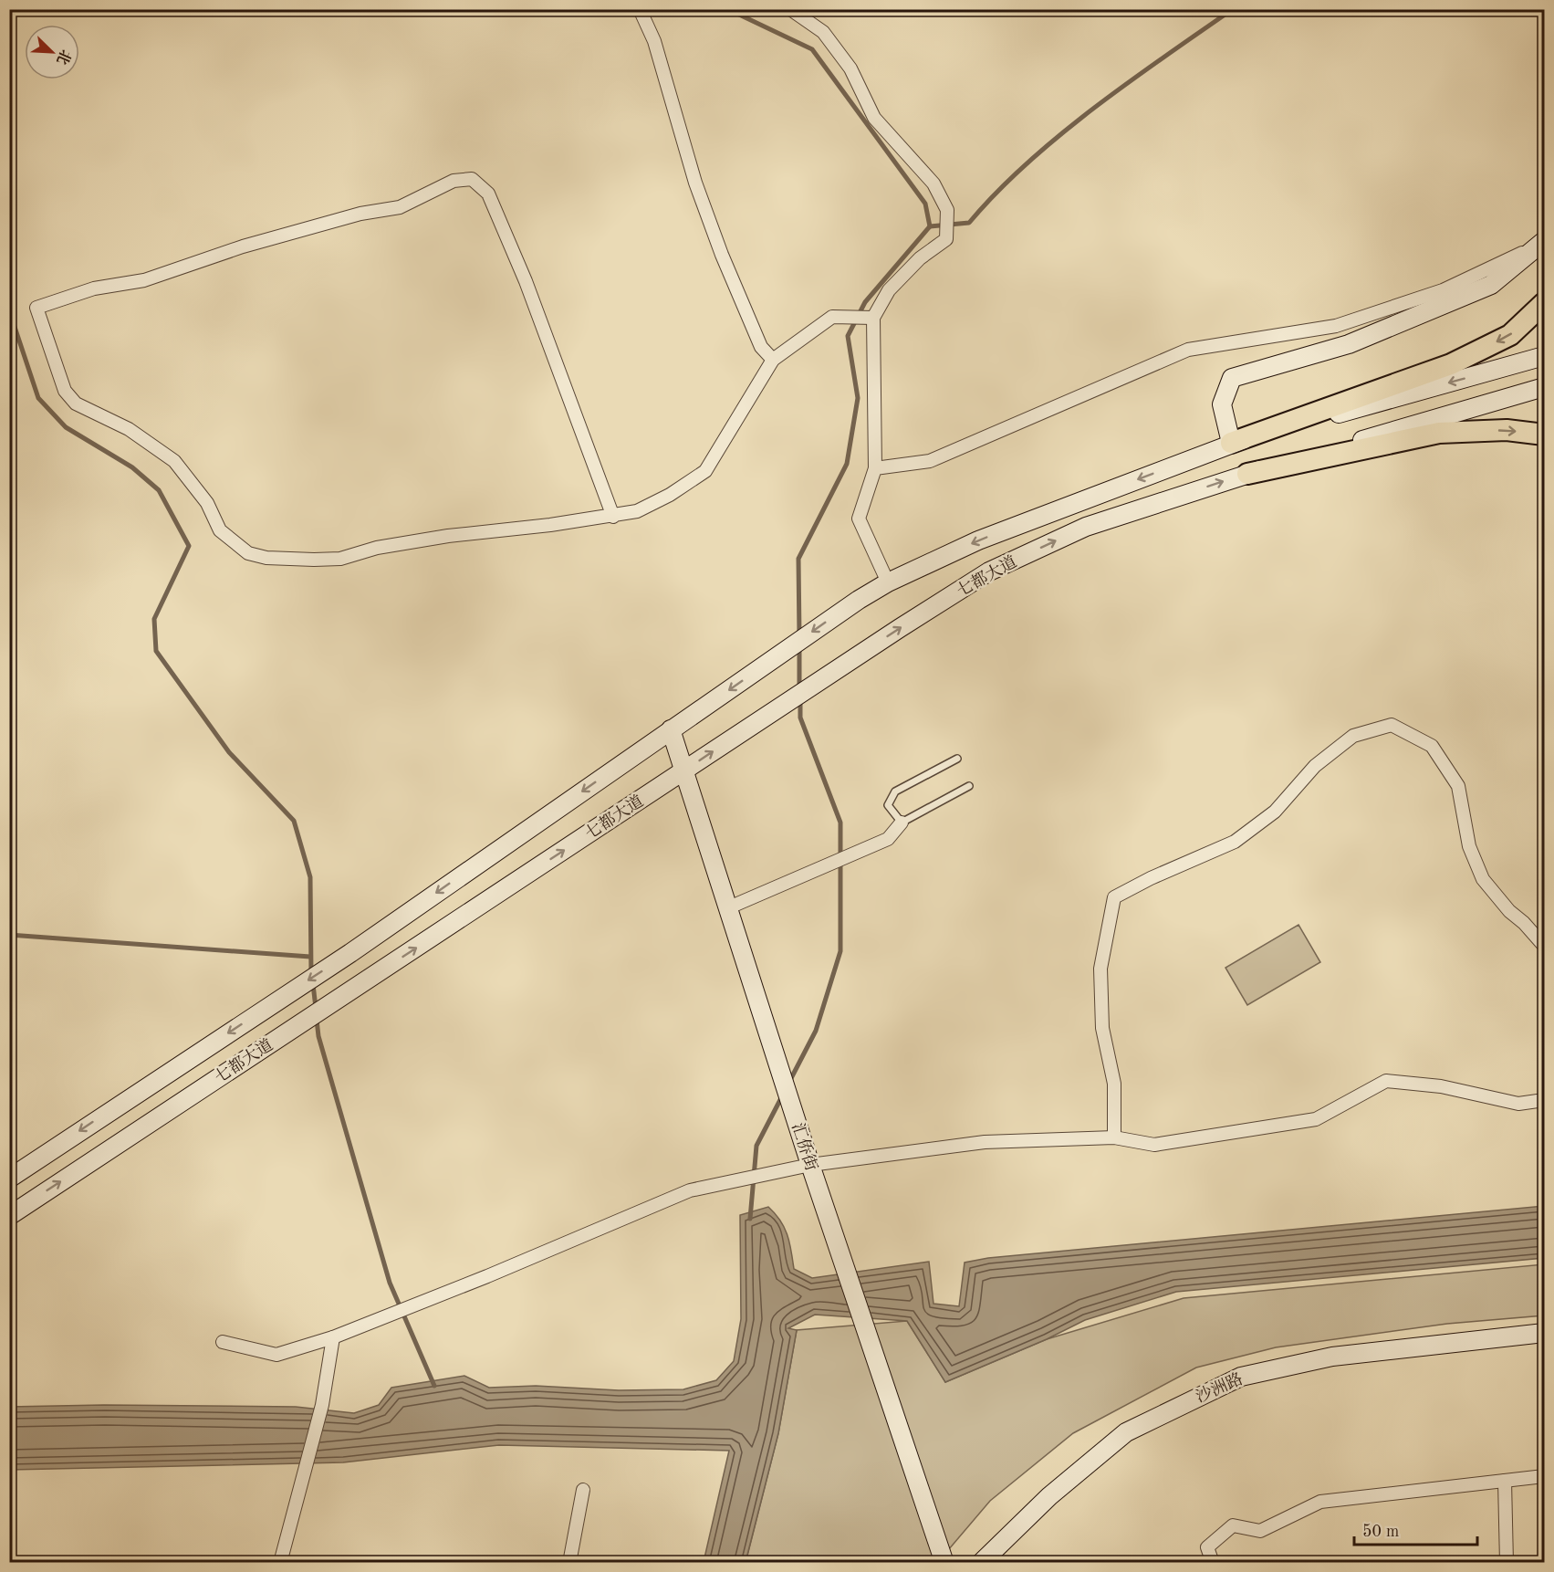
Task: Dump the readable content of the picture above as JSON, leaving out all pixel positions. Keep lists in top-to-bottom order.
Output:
{
  "streets": {
    "main road": ["七都大道", "汇侨街", "沙洲路"]
  },
  "crossings": [
    ["七都大道", "汇侨街"]
  ],
  "scale_bar": "50 m",
  "north": "bottom right"
}
